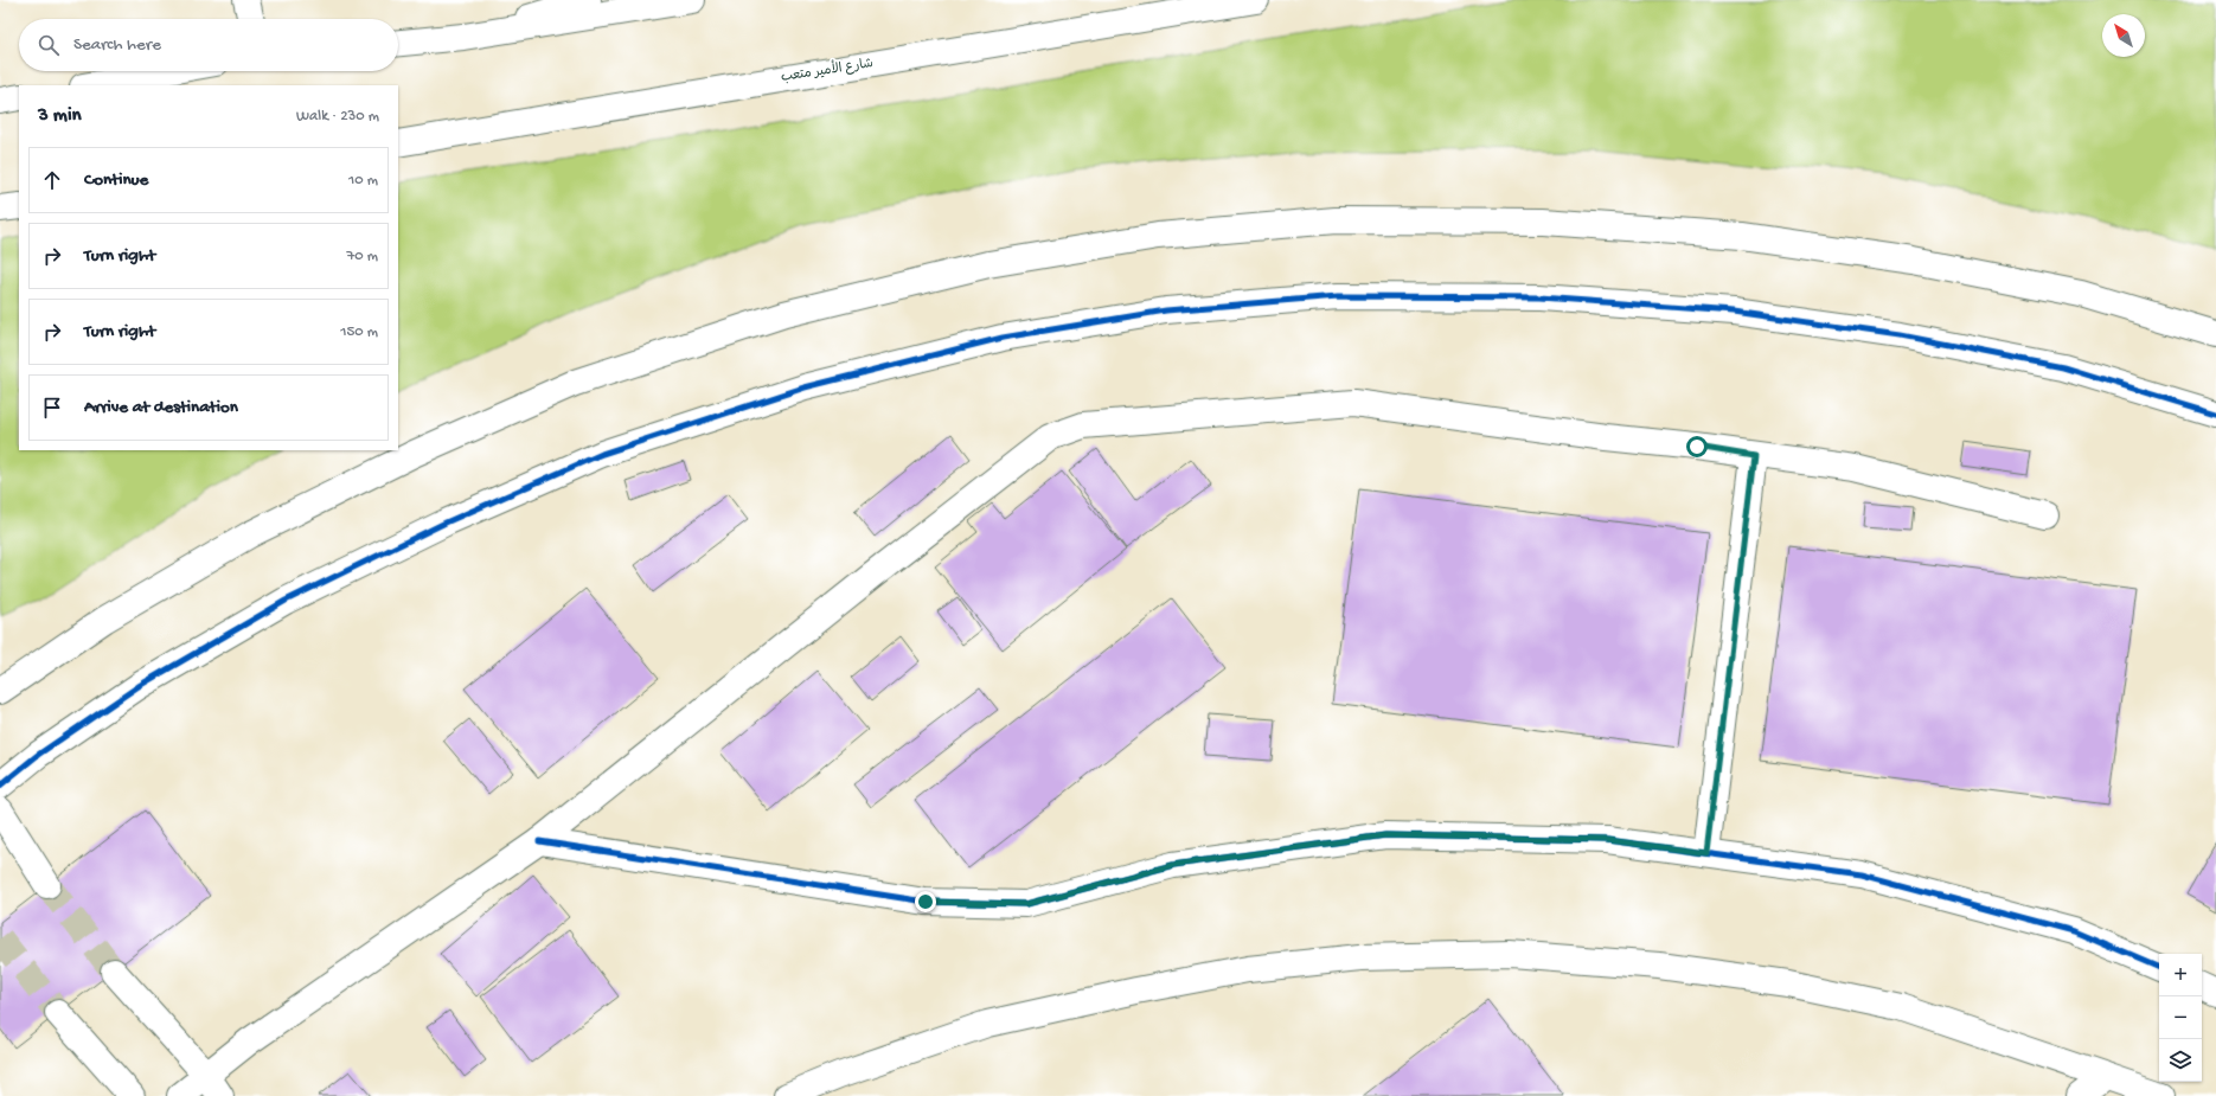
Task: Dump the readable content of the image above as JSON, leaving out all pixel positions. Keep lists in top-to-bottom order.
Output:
{
  "streets": {
    "street": ["شارع الأمير متعب"]
  },
  "north": "top left",
  "page": {
    "search": "Search here",
    "heading": ["3 min", "Walk · 230 m"],
    "list": [
      ["Continue", "10 m"],
      ["Turn right", "70 m"],
      ["Turn right", "150 m"],
      "Arrive at destination"
    ],
    "map_buttons": ["+", "−"]
  }
}
